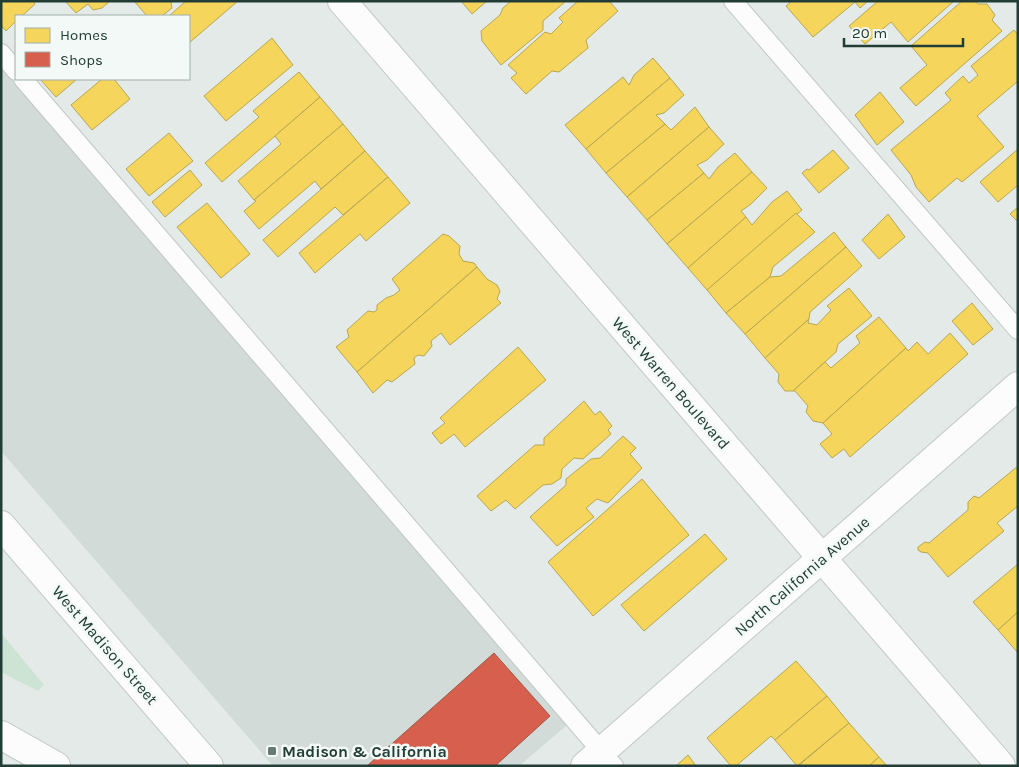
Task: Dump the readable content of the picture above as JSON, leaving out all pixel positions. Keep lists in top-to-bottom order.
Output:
{
  "streets": {
    "street": ["West Warren Boulevard", "North California Avenue", "West Madison Street"]
  },
  "crossings": [
    ["West Warren Boulevard", "North California Avenue"]
  ],
  "places": {
    "transit": ["Madison & California"]
  },
  "legend": ["Homes", "Shops"],
  "scale_bar": "20 m"
}
